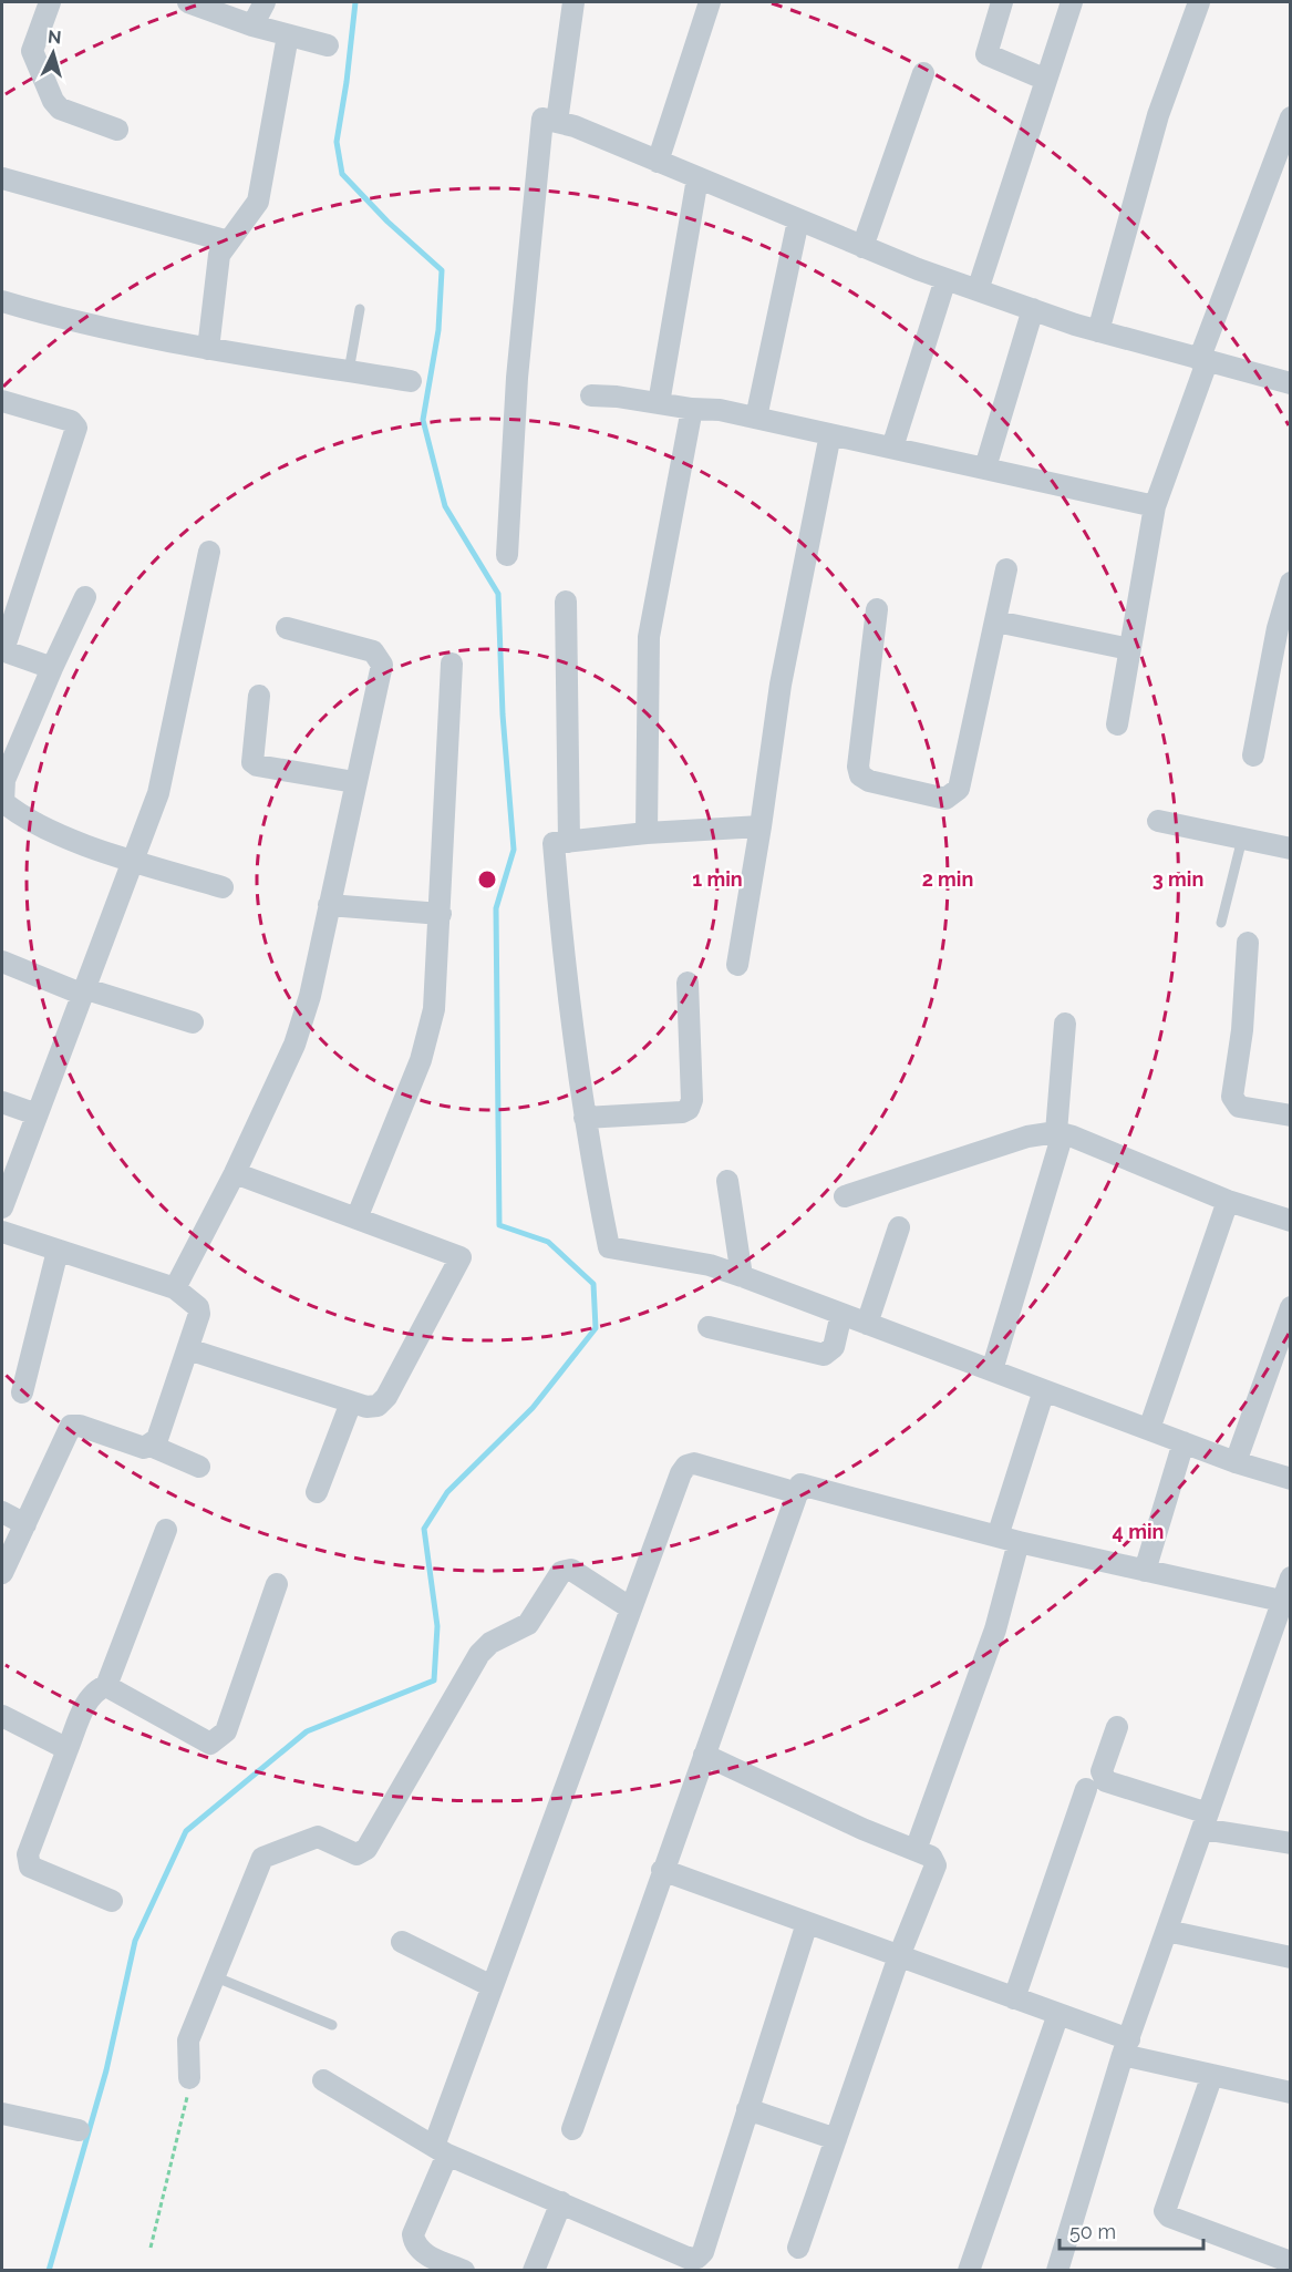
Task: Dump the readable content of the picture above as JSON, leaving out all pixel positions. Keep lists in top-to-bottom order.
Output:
{
  "scale_bar": "50 m",
  "north": "top",
  "rings": [
    "1 min",
    "2 min",
    "3 min",
    "4 min"
  ]
}
